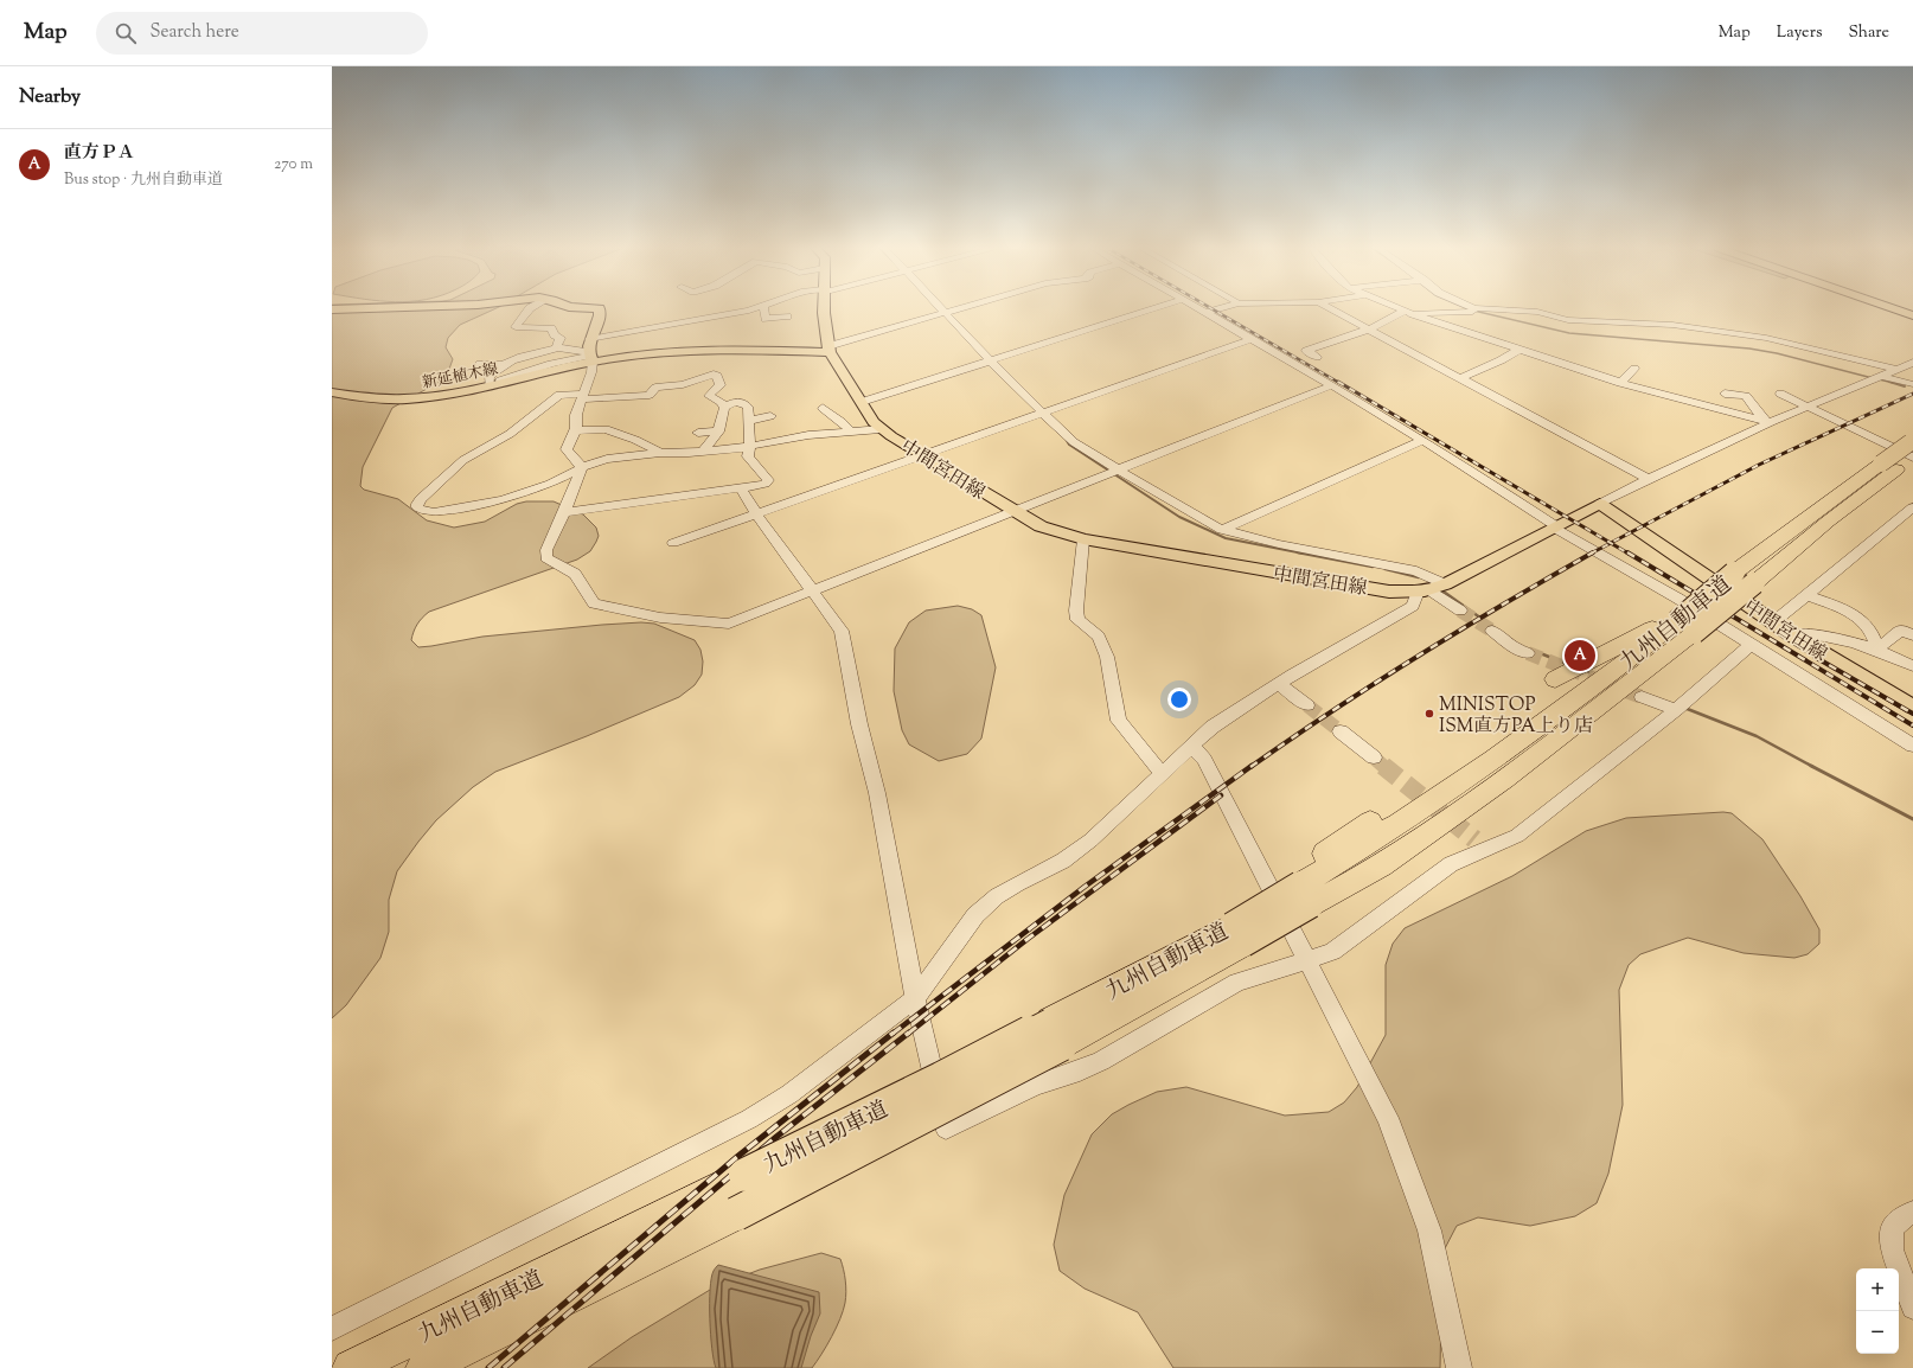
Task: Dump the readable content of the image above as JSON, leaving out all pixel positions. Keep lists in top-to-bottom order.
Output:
{
  "streets": {
    "highway": ["九州自動車道"],
    "main road": ["新延植木線", "中間宮田線"]
  },
  "crossings": [
    ["新延植木線", "中間宮田線"]
  ],
  "places": ["MINISTOP ISM直方PA上り店"],
  "page": {
    "header": "Map",
    "search": "Search here",
    "nav": ["Map", "Layers", "Share"],
    "heading": "Nearby",
    "list": [
      {
        "mark": "A",
        "name": "直方ＰＡ",
        "note": "Bus stop · 九州自動車道",
        "value": "270 m"
      }
    ],
    "pins": "A",
    "map_buttons": ["+", "−"]
  }
}
